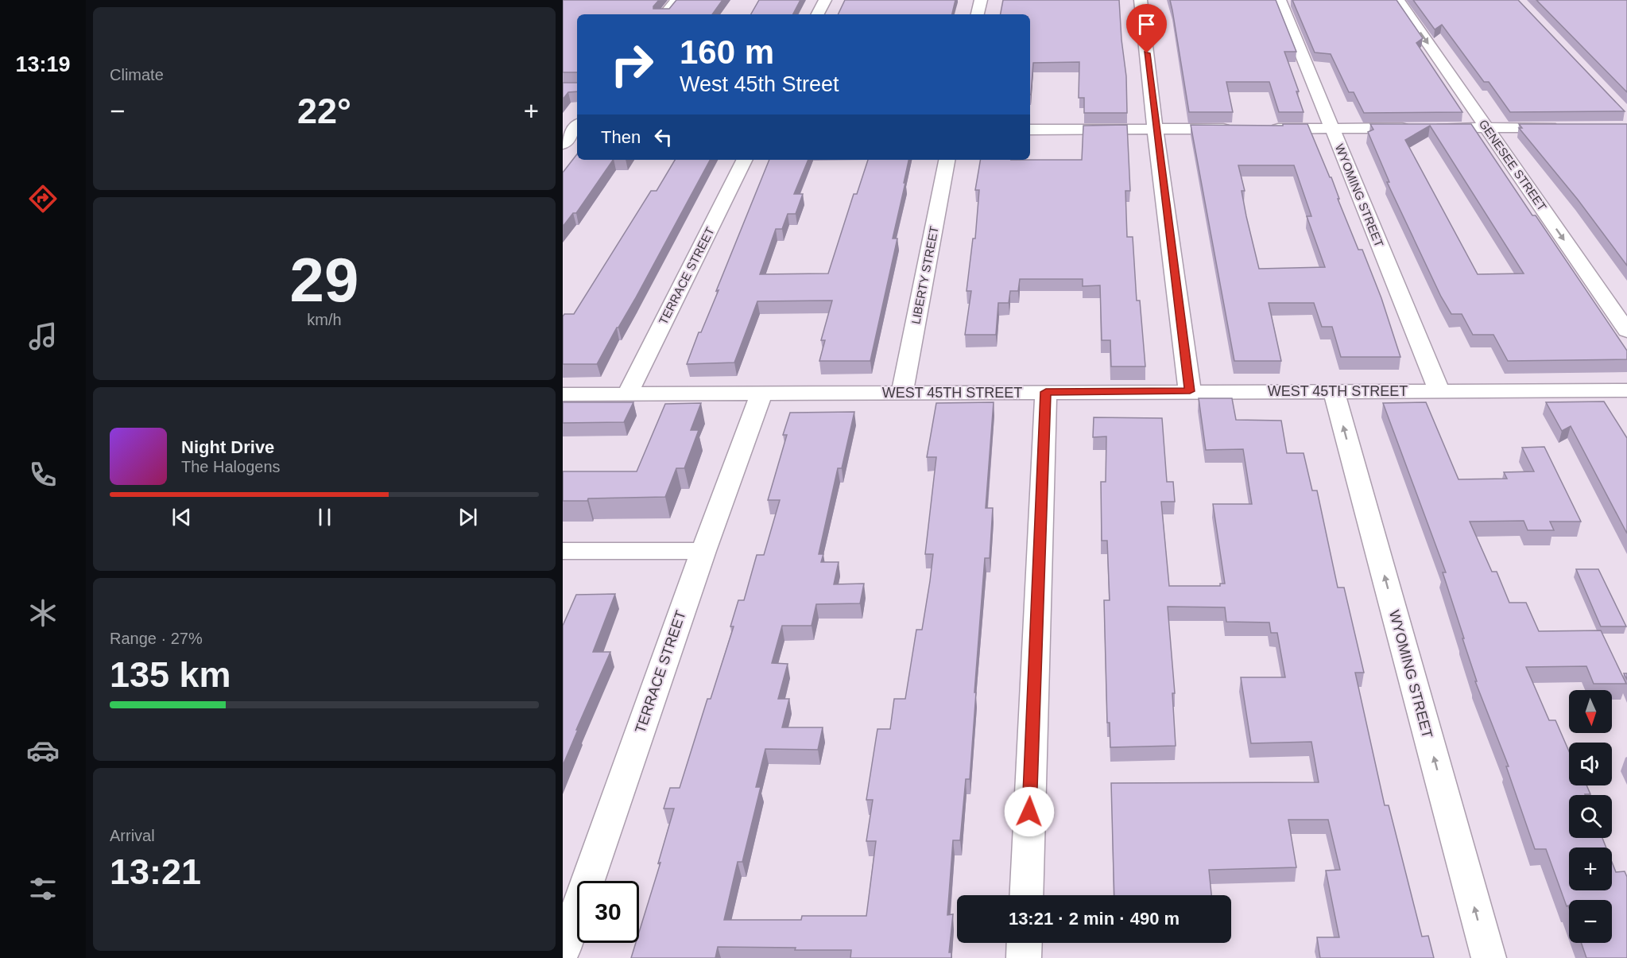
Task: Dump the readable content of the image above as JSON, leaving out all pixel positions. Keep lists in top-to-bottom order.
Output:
{
  "streets": {
    "street": [
      "GENESEE STREET",
      "WYOMING STREET",
      "LIBERTY STREET",
      "TERRACE STREET",
      "WEST 45TH STREET"
    ]
  },
  "crossings": [
    ["WYOMING STREET", "WEST 45TH STREET"],
    ["LIBERTY STREET", "WEST 45TH STREET"],
    ["TERRACE STREET", "WEST 45TH STREET"]
  ],
  "one_way": ["GENESEE STREET", "WYOMING STREET"],
  "north": "bottom",
  "page": {
    "tabs": "13:19",
    "tile": [
      "Climate",
      ["29", "km/h"],
      ["Range · 27%", "135 km"],
      ["Arrival", "13:21"]
    ],
    "turn": ["160 m", "West 45th Street"],
    "heat": ["−", "22°", "+"],
    "then": "Then",
    "song": ["Night Drive", "The Halogens"],
    "map_buttons": ["+", "−"],
    "limit": "30",
    "trip": "13:21 · 2 min · 490 m"
  }
}
